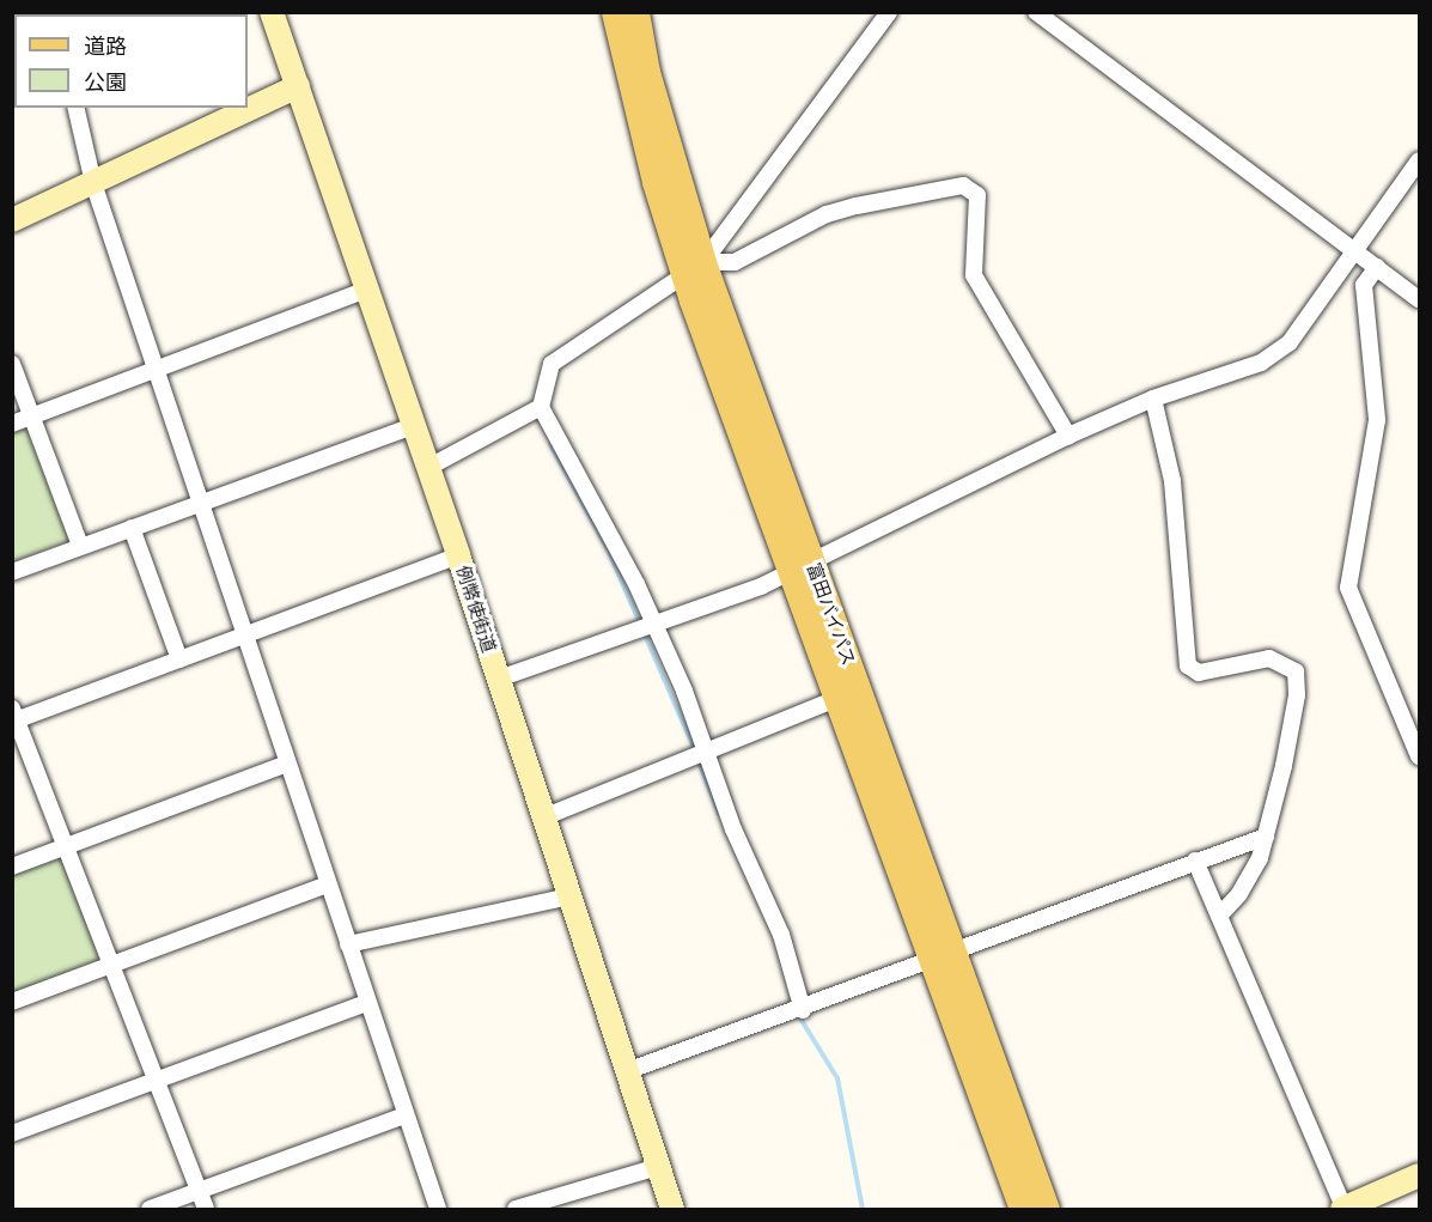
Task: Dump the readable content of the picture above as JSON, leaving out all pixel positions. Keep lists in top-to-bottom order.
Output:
{
  "streets": {
    "main road": ["富田バイパス"],
    "street": ["例幣使街道"]
  },
  "legend": ["道路", "公園"]
}
